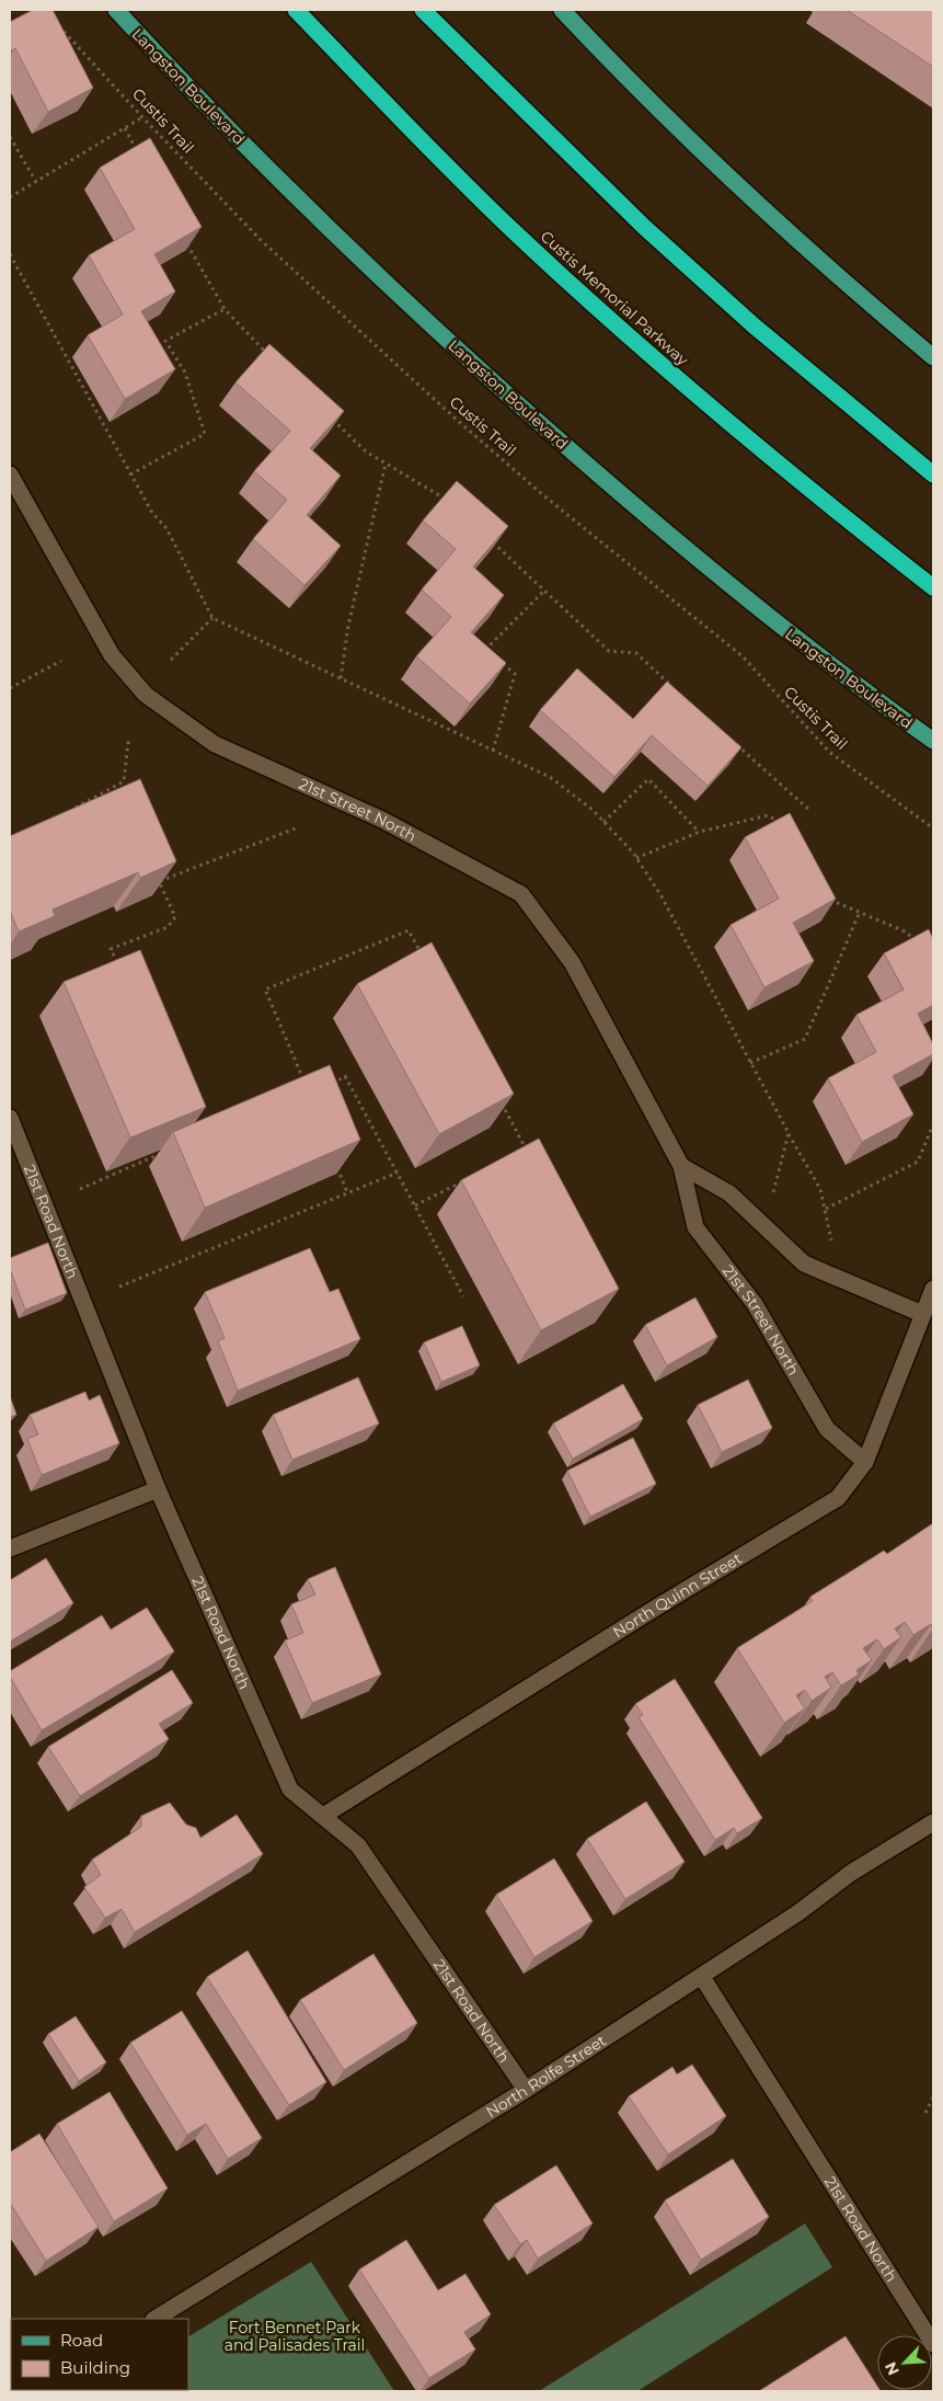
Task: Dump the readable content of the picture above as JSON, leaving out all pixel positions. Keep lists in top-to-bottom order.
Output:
{
  "streets": {
    "highway": ["Custis Memorial Parkway"],
    "main road": ["Langston Boulevard"],
    "street": [
      "21st Street North",
      "21st Road North",
      "North Quinn Street",
      "North Rolfe Street"
    ],
    "path": ["Custis Trail"]
  },
  "crossings": [
    ["21st Street North", "North Quinn Street"],
    ["21st Road North", "North Quinn Street"],
    ["21st Road North", "North Rolfe Street"]
  ],
  "parks": ["Fort Bennet Park and Palisades Trail"],
  "legend": ["Road", "Building"],
  "north": "bottom left"
}
